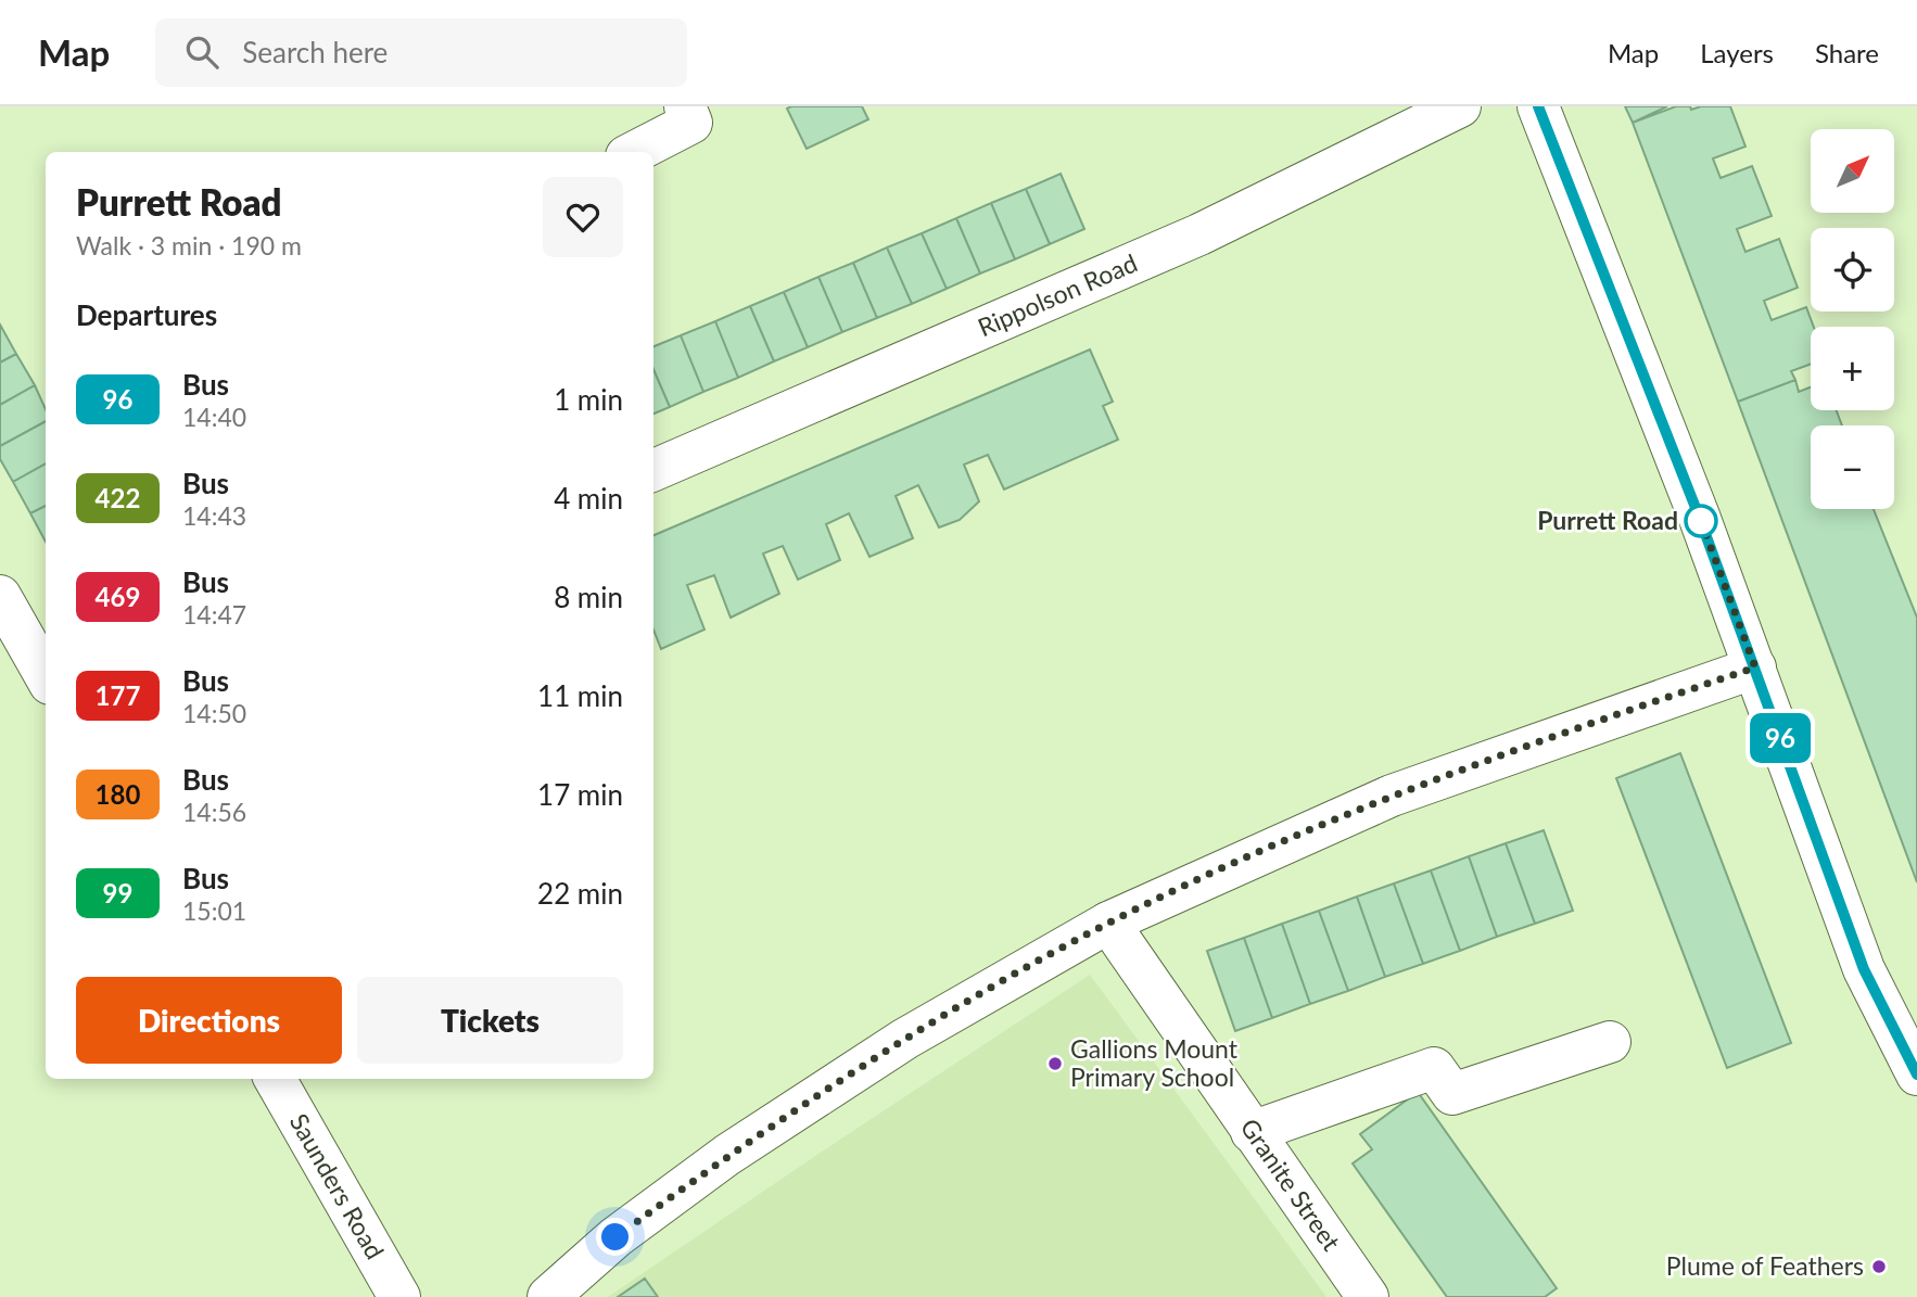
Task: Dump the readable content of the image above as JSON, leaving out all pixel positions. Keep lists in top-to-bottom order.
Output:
{
  "streets": {
    "street": ["Rippolson Road", "Granite Street", "Saunders Road"]
  },
  "places": ["Purrett Road", "Gallions Mount Primary School", "Plume of Feathers"],
  "lines": ["bus line 96"],
  "north": "top right",
  "page": {
    "header": "Map",
    "search": "Search here",
    "nav": ["Map", "Layers", "Share"],
    "on_map": "96",
    "map_buttons": ["+", "−"],
    "heading": [
      ["Purrett Road", "Walk · 3 min · 190 m"],
      "Departures"
    ],
    "list": [
      {
        "mark": "96",
        "name": "Bus",
        "note": "14:40",
        "value": "1 min"
      },
      {
        "mark": "422",
        "name": "Bus",
        "note": "14:43",
        "value": "4 min"
      },
      {
        "mark": "469",
        "name": "Bus",
        "note": "14:47",
        "value": "8 min"
      },
      {
        "mark": "177",
        "name": "Bus",
        "note": "14:50",
        "value": "11 min"
      },
      {
        "mark": "180",
        "name": "Bus",
        "note": "14:56",
        "value": "17 min"
      },
      {
        "mark": "99",
        "name": "Bus",
        "note": "15:01",
        "value": "22 min"
      }
    ],
    "buttons": ["Directions", "Tickets"]
  }
}
